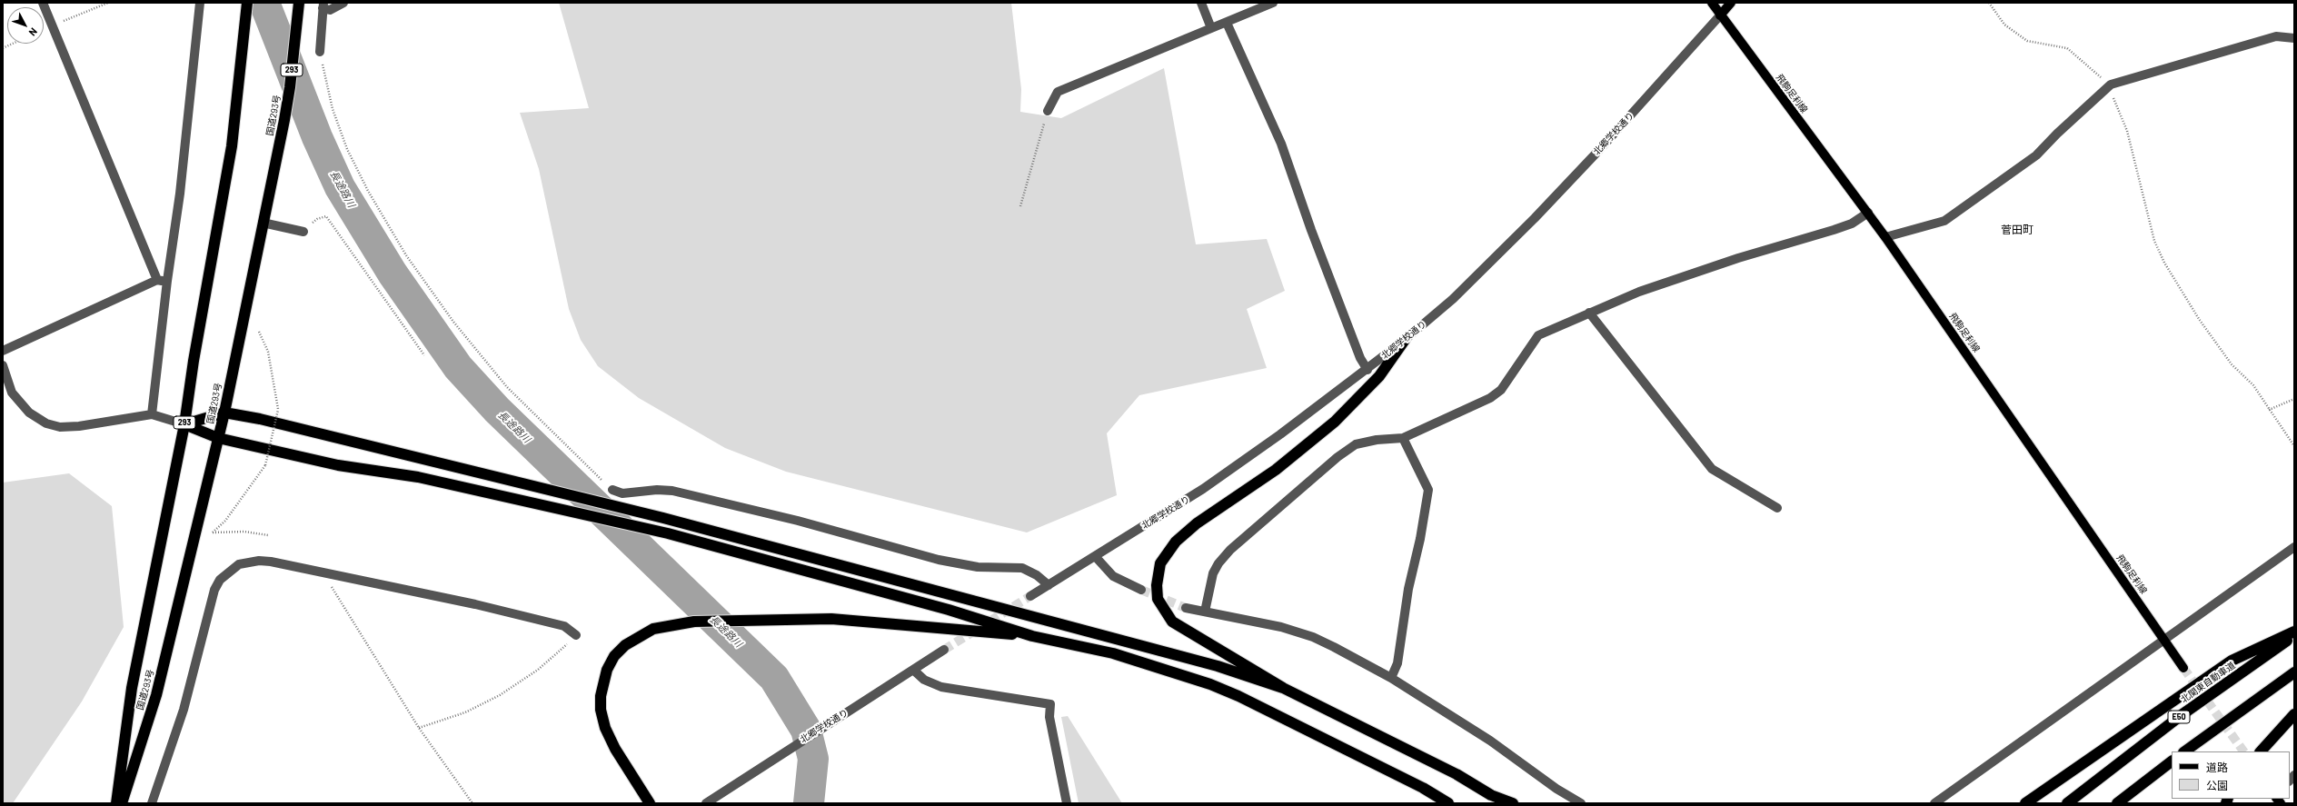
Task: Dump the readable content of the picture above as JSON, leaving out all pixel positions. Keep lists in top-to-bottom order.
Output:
{
  "streets": {
    "highway": [
      "293",
      "国道293号",
      "北関東自動車道",
      "E50"
    ],
    "main road": ["飛駒足利線"],
    "street": ["北郷学校通り"]
  },
  "crossings": [
    ["飛駒足利線", "北郷学校通り"]
  ],
  "districts": ["菅田町"],
  "water": ["長途路川"],
  "legend": ["道路", "公園"],
  "north": "bottom right"
}
